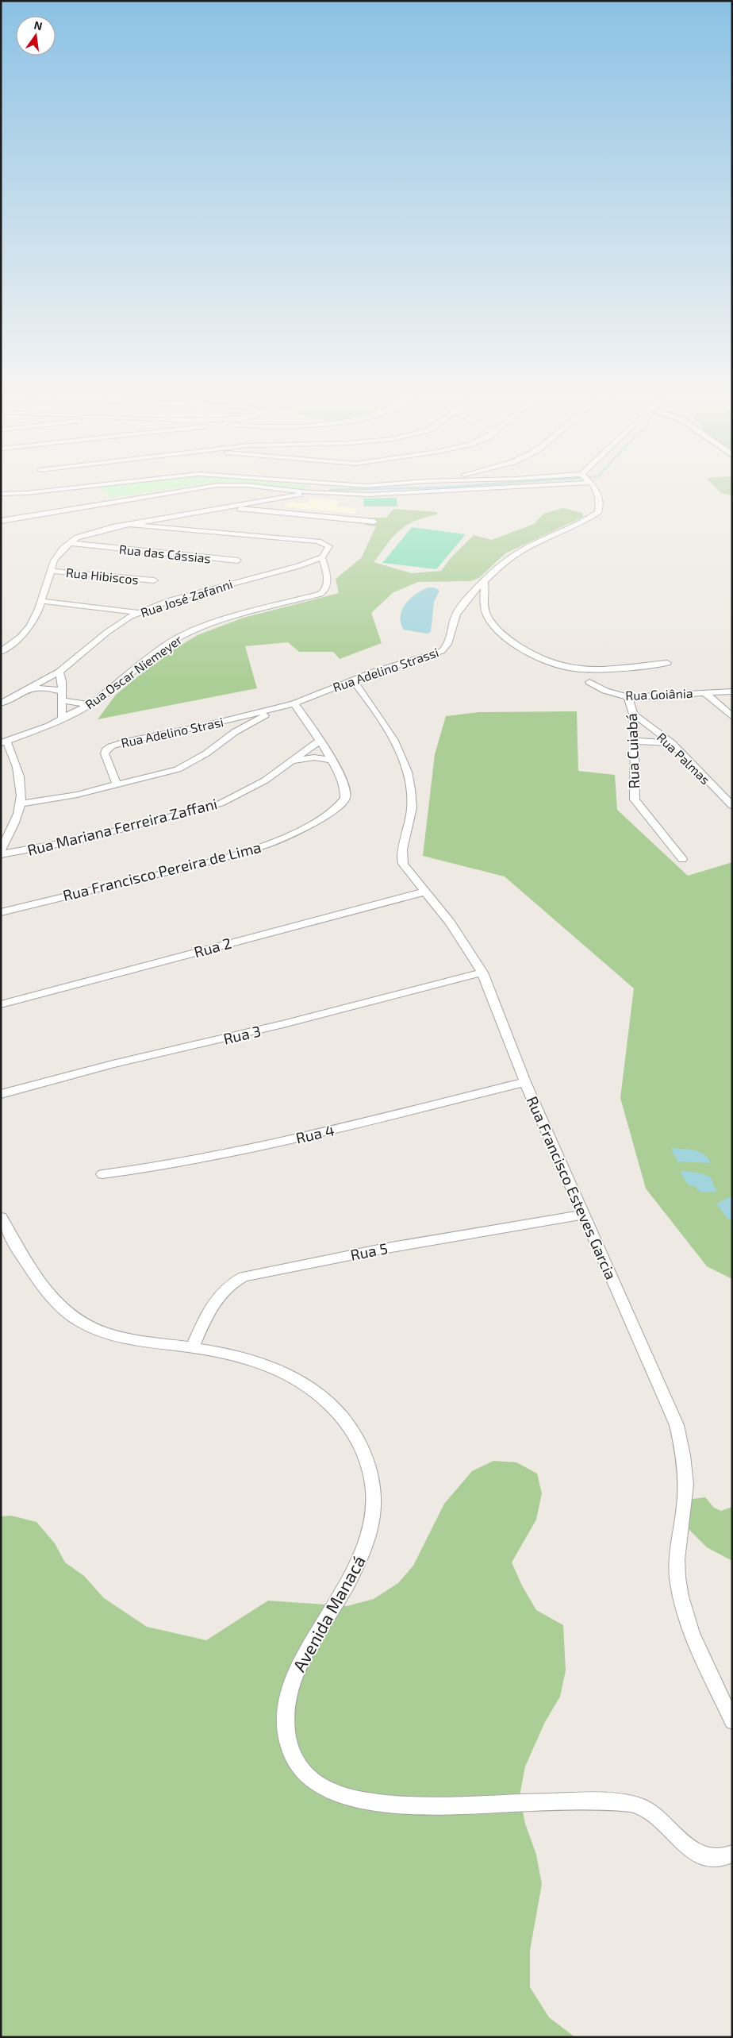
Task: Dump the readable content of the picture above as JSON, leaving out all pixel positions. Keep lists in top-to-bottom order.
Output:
{
  "streets": {
    "street": [
      "Rua das Cássias",
      "Rua Hibiscos",
      "Rua José Zafanni",
      "Rua Adelino Strassi",
      "Rua Oscar Niemeyer",
      "Rua Goiânia",
      "Rua Adelino Strasi",
      "Rua Cuiabá",
      "Rua Palmas",
      "Rua Mariana Ferreira Zaffani",
      "Rua Francisco Pereira de Lima",
      "Rua 2",
      "Rua 3",
      "Rua 4",
      "Rua Francisco Esteves Garcia",
      "Rua 5",
      "Avenida Manacá"
    ]
  },
  "crossings": [
    ["Rua José Zafanni", "Rua Oscar Niemeyer"],
    ["Rua Adelino Strassi", "Rua Adelino Strasi"],
    ["Rua Adelino Strassi", "Rua Francisco Pereira de Lima"],
    ["Rua Adelino Strassi", "Rua Francisco Esteves Garcia"],
    ["Rua Goiânia", "Rua Cuiabá"],
    ["Rua Cuiabá", "Rua Palmas"],
    ["Rua Mariana Ferreira Zaffani", "Rua Francisco Pereira de Lima"],
    ["Rua 2", "Rua Francisco Esteves Garcia"],
    ["Rua 3", "Rua Francisco Esteves Garcia"],
    ["Rua 4", "Rua Francisco Esteves Garcia"],
    ["Rua Francisco Esteves Garcia", "Rua 5"],
    ["Rua 5", "Avenida Manacá"]
  ],
  "north": "top"
}
